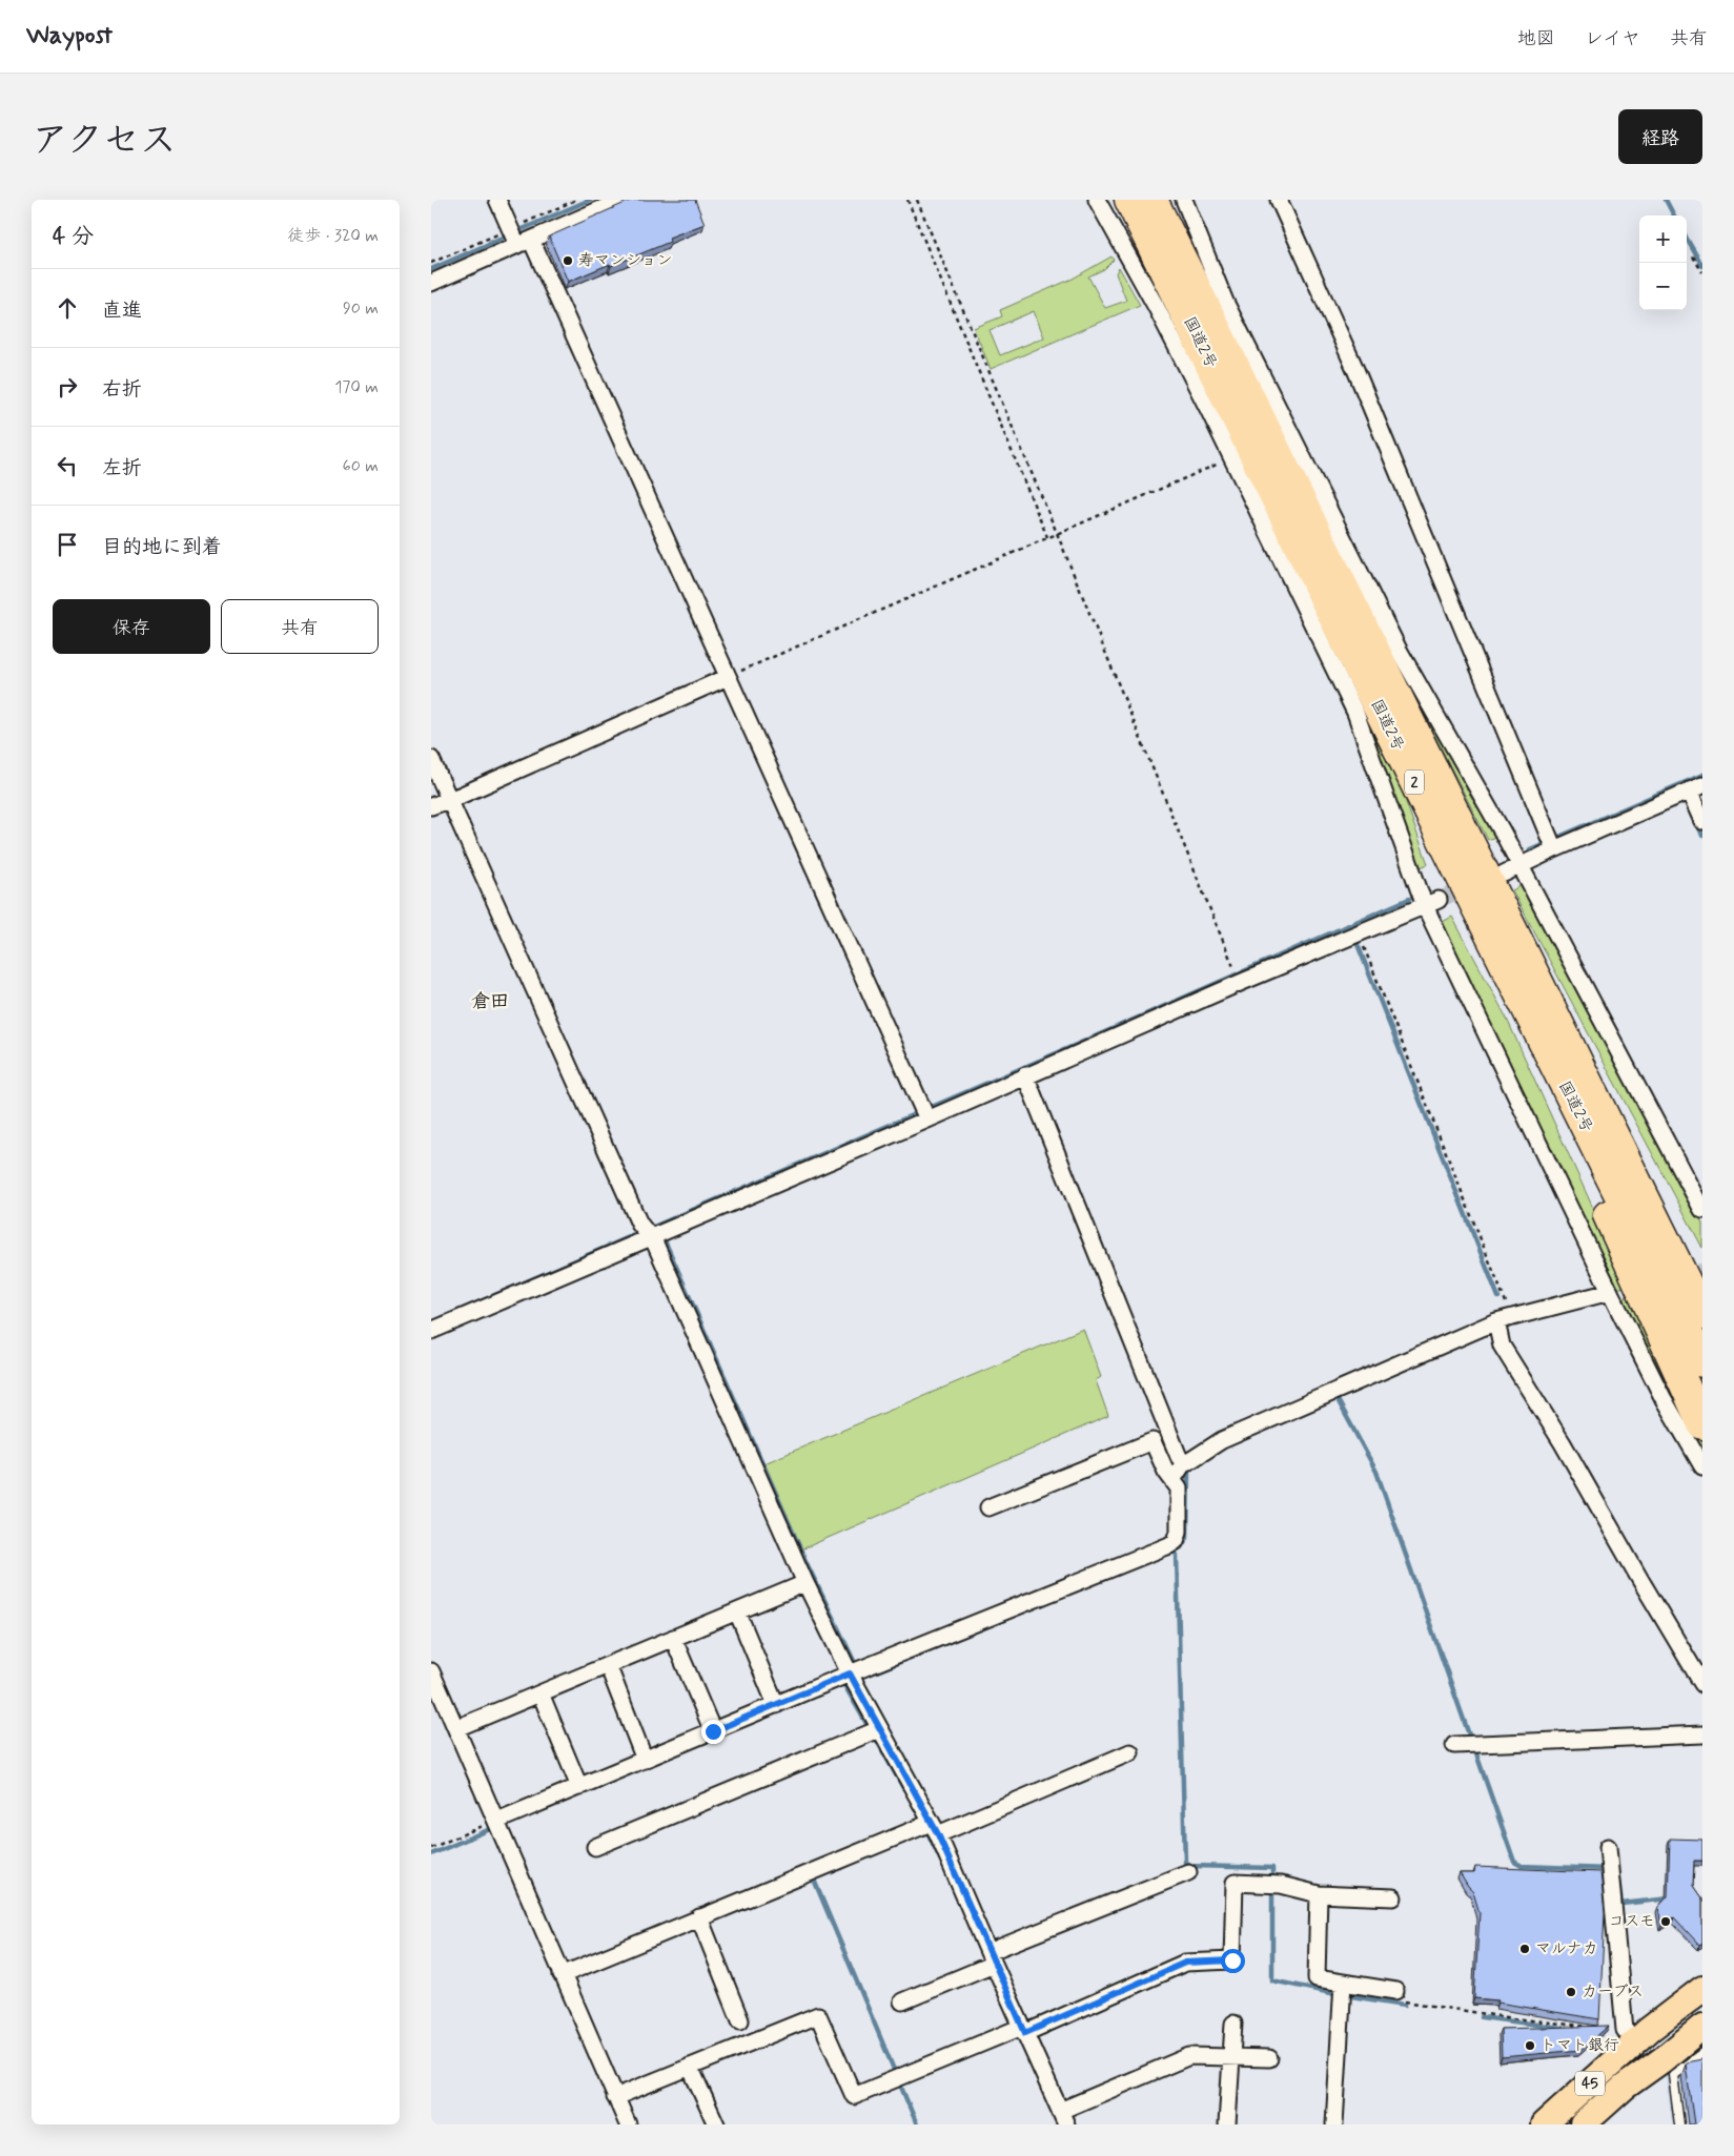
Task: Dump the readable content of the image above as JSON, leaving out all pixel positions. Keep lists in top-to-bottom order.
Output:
{
  "streets": {
    "highway": ["国道2号", "2"],
    "main road": ["45"]
  },
  "districts": ["倉田"],
  "places": [
    "寿マンション",
    "コスモ",
    "マルナカ",
    "カーブス",
    "トマト銀行"
  ],
  "page": {
    "header": "Waypost",
    "nav": ["地図", "レイヤ", "共有"],
    "title": "アクセス",
    "buttons": [
      "経路",
      ["保存", "共有"]
    ],
    "heading": ["4 分", "徒歩 · 320 m"],
    "map_buttons": ["+", "−"],
    "list": [
      ["直進", "90 m"],
      ["右折", "170 m"],
      ["左折", "60 m"],
      "目的地に到着"
    ]
  }
}
